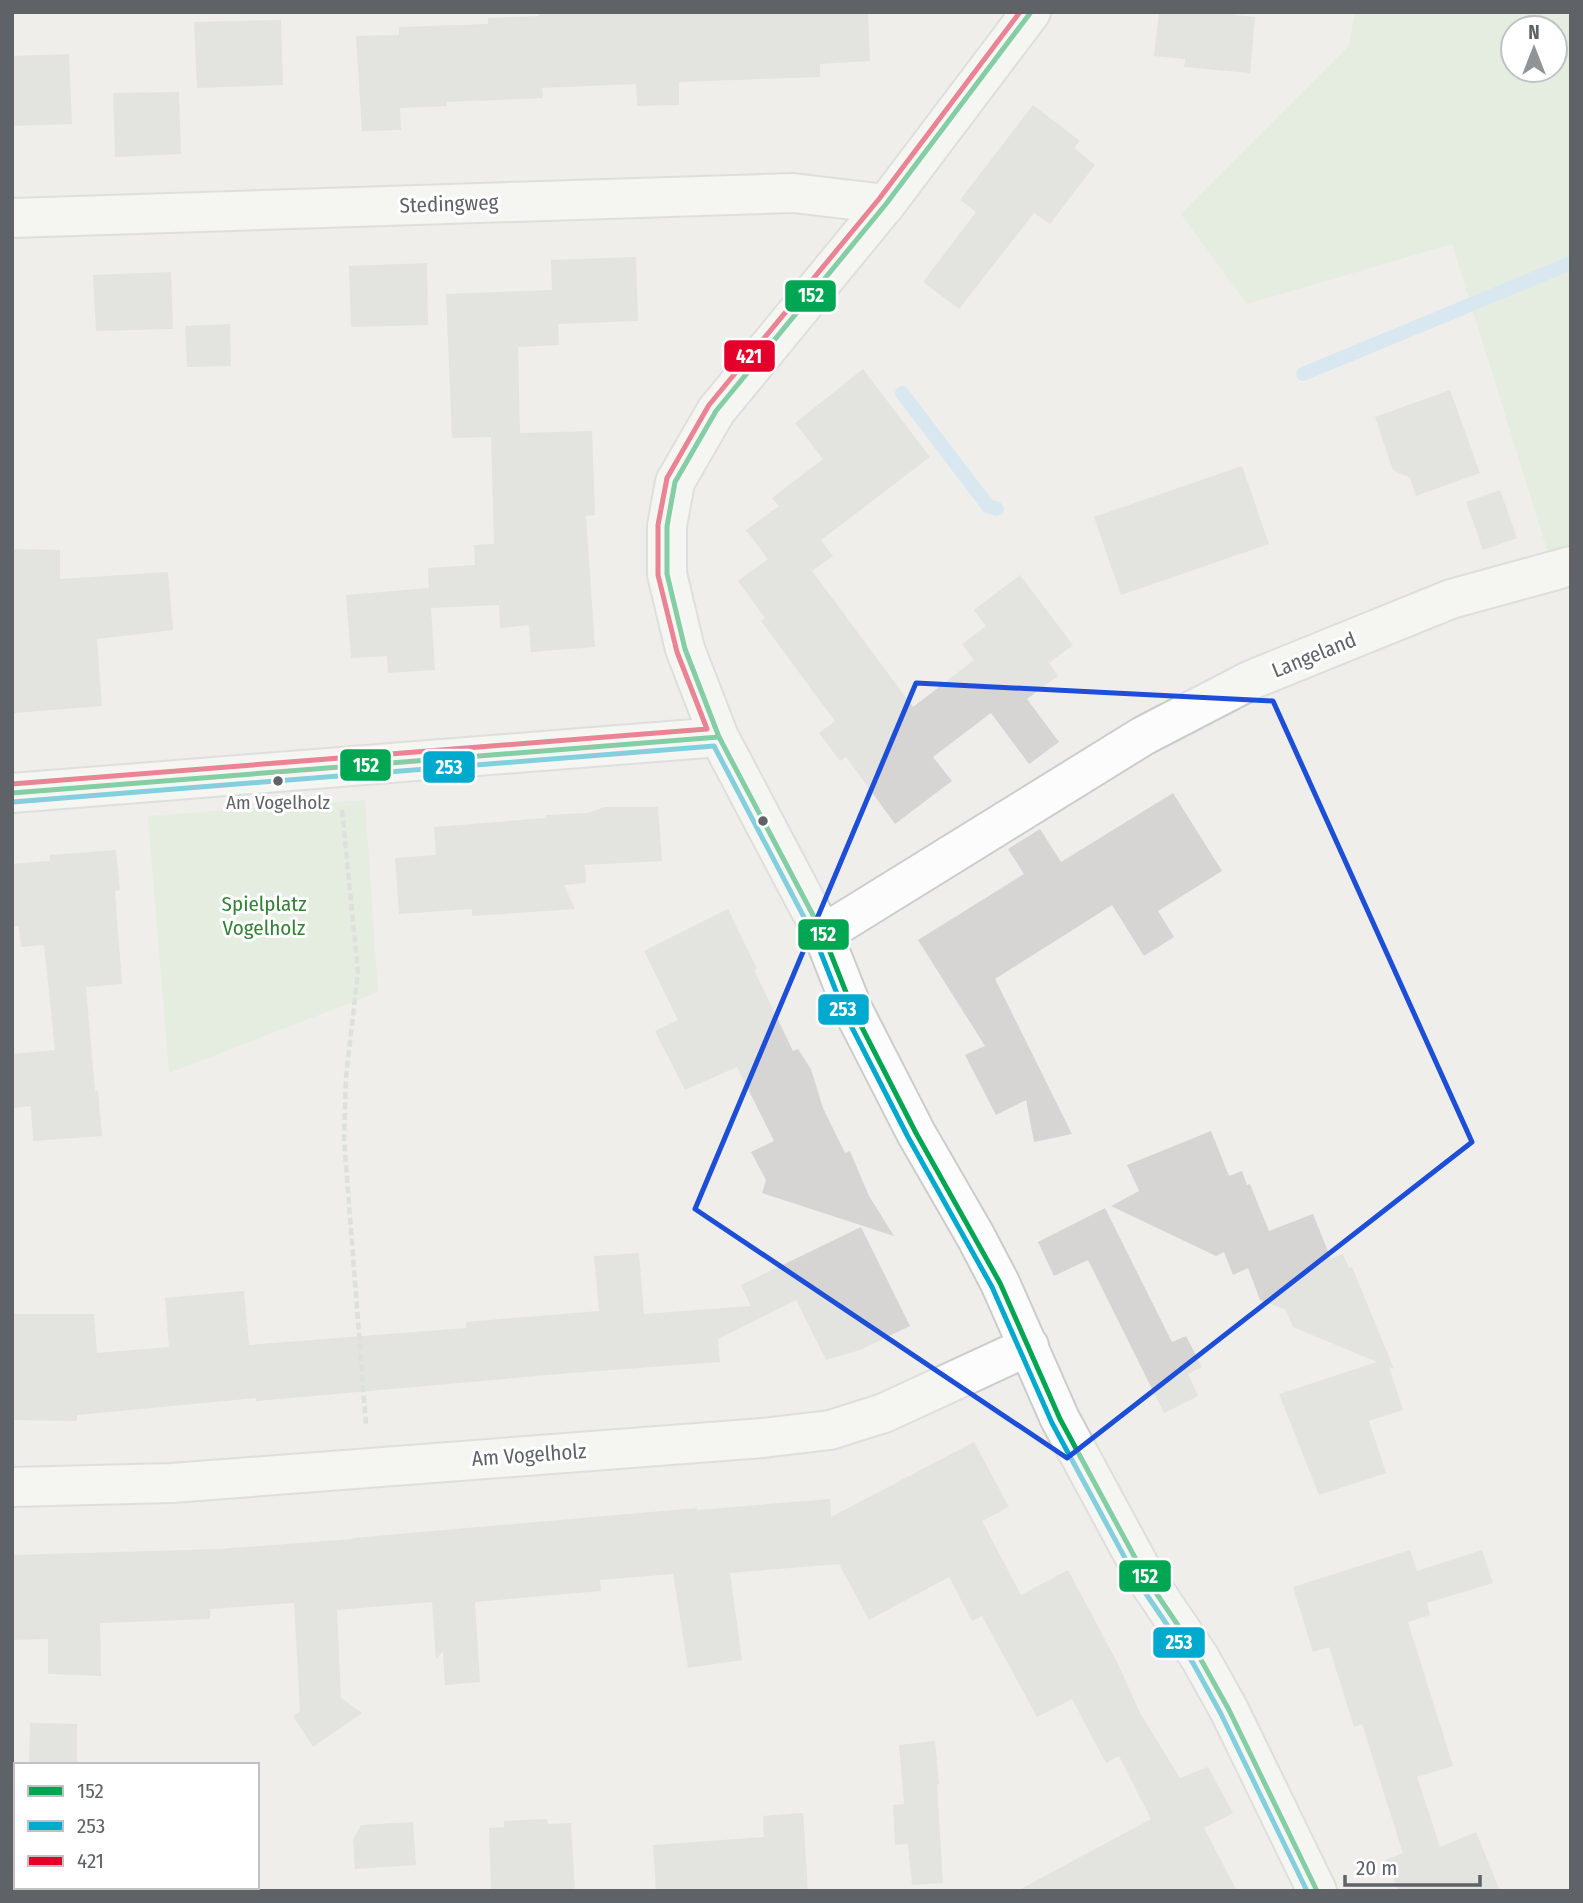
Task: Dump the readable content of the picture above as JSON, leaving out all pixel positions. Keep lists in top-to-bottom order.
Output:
{
  "streets": {
    "street": ["Stedingweg", "Langeland", "Am Vogelholz"]
  },
  "parks": ["Spielplatz Vogelholz"],
  "places": ["Am Vogelholz"],
  "lines": ["transit line 152", "transit line 421", "transit line 253"],
  "legend": ["152", "253", "421"],
  "scale_bar": "20 m",
  "north": "top"
}
